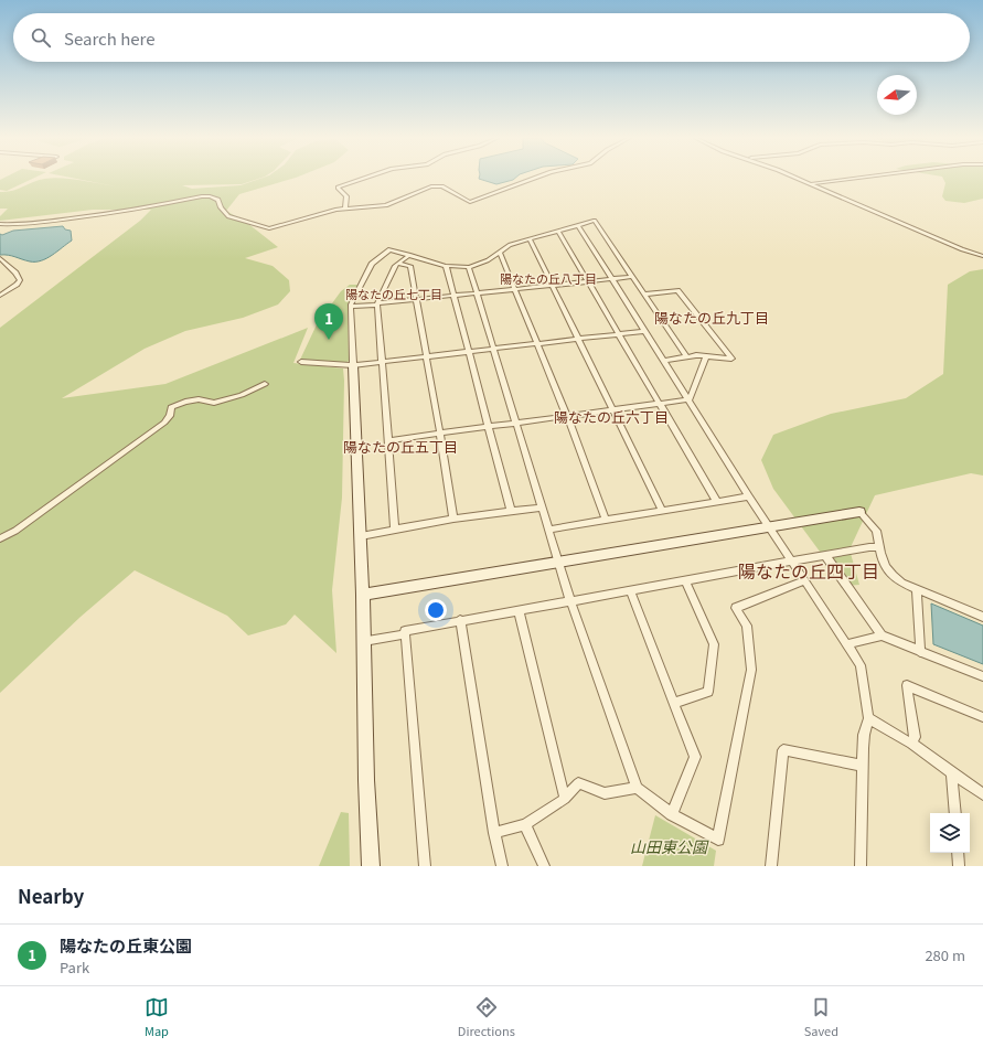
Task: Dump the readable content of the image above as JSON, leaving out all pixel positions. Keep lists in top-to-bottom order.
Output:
{
  "districts": [
    "陽なたの丘八丁目",
    "陽なたの丘七丁目",
    "陽なたの丘九丁目",
    "陽なたの丘六丁目",
    "陽なたの丘五丁目",
    "陽なたの丘四丁目"
  ],
  "parks": ["山田東公園"],
  "north": "left",
  "page": {
    "search": "Search here",
    "pins": "1",
    "heading": "Nearby",
    "list": [
      {
        "mark": "1",
        "name": "陽なたの丘東公園",
        "note": "Park",
        "value": "280 m"
      }
    ],
    "nav": ["Map", "Directions", "Saved"]
  }
}
